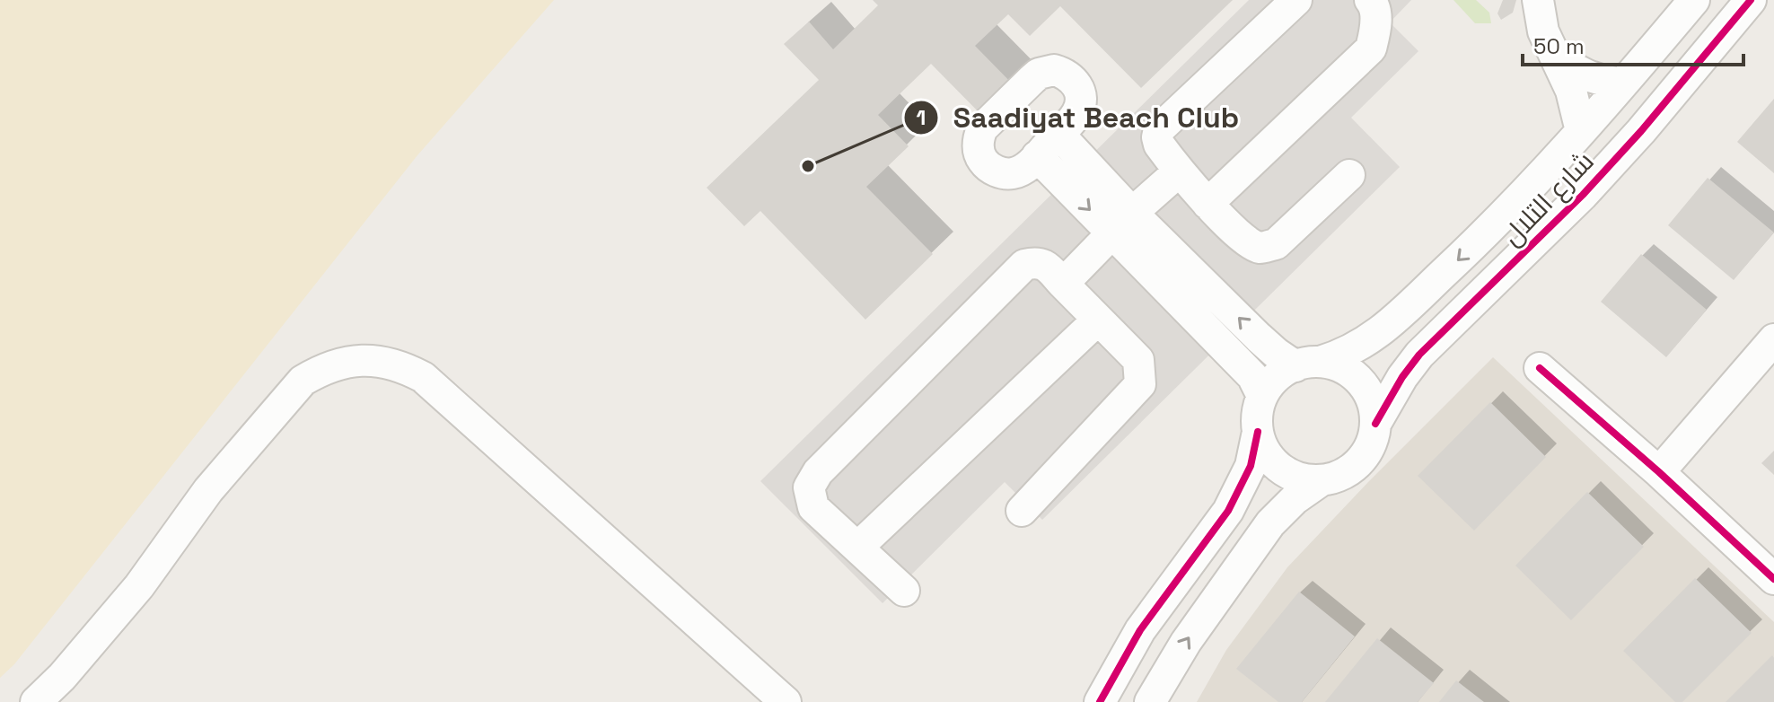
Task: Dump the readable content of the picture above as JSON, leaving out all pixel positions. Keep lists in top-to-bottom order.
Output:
{
  "streets": {
    "street": ["شارع التلال"]
  },
  "places": ["Saadiyat Beach Club"],
  "scale_bar": "50 m"
}
